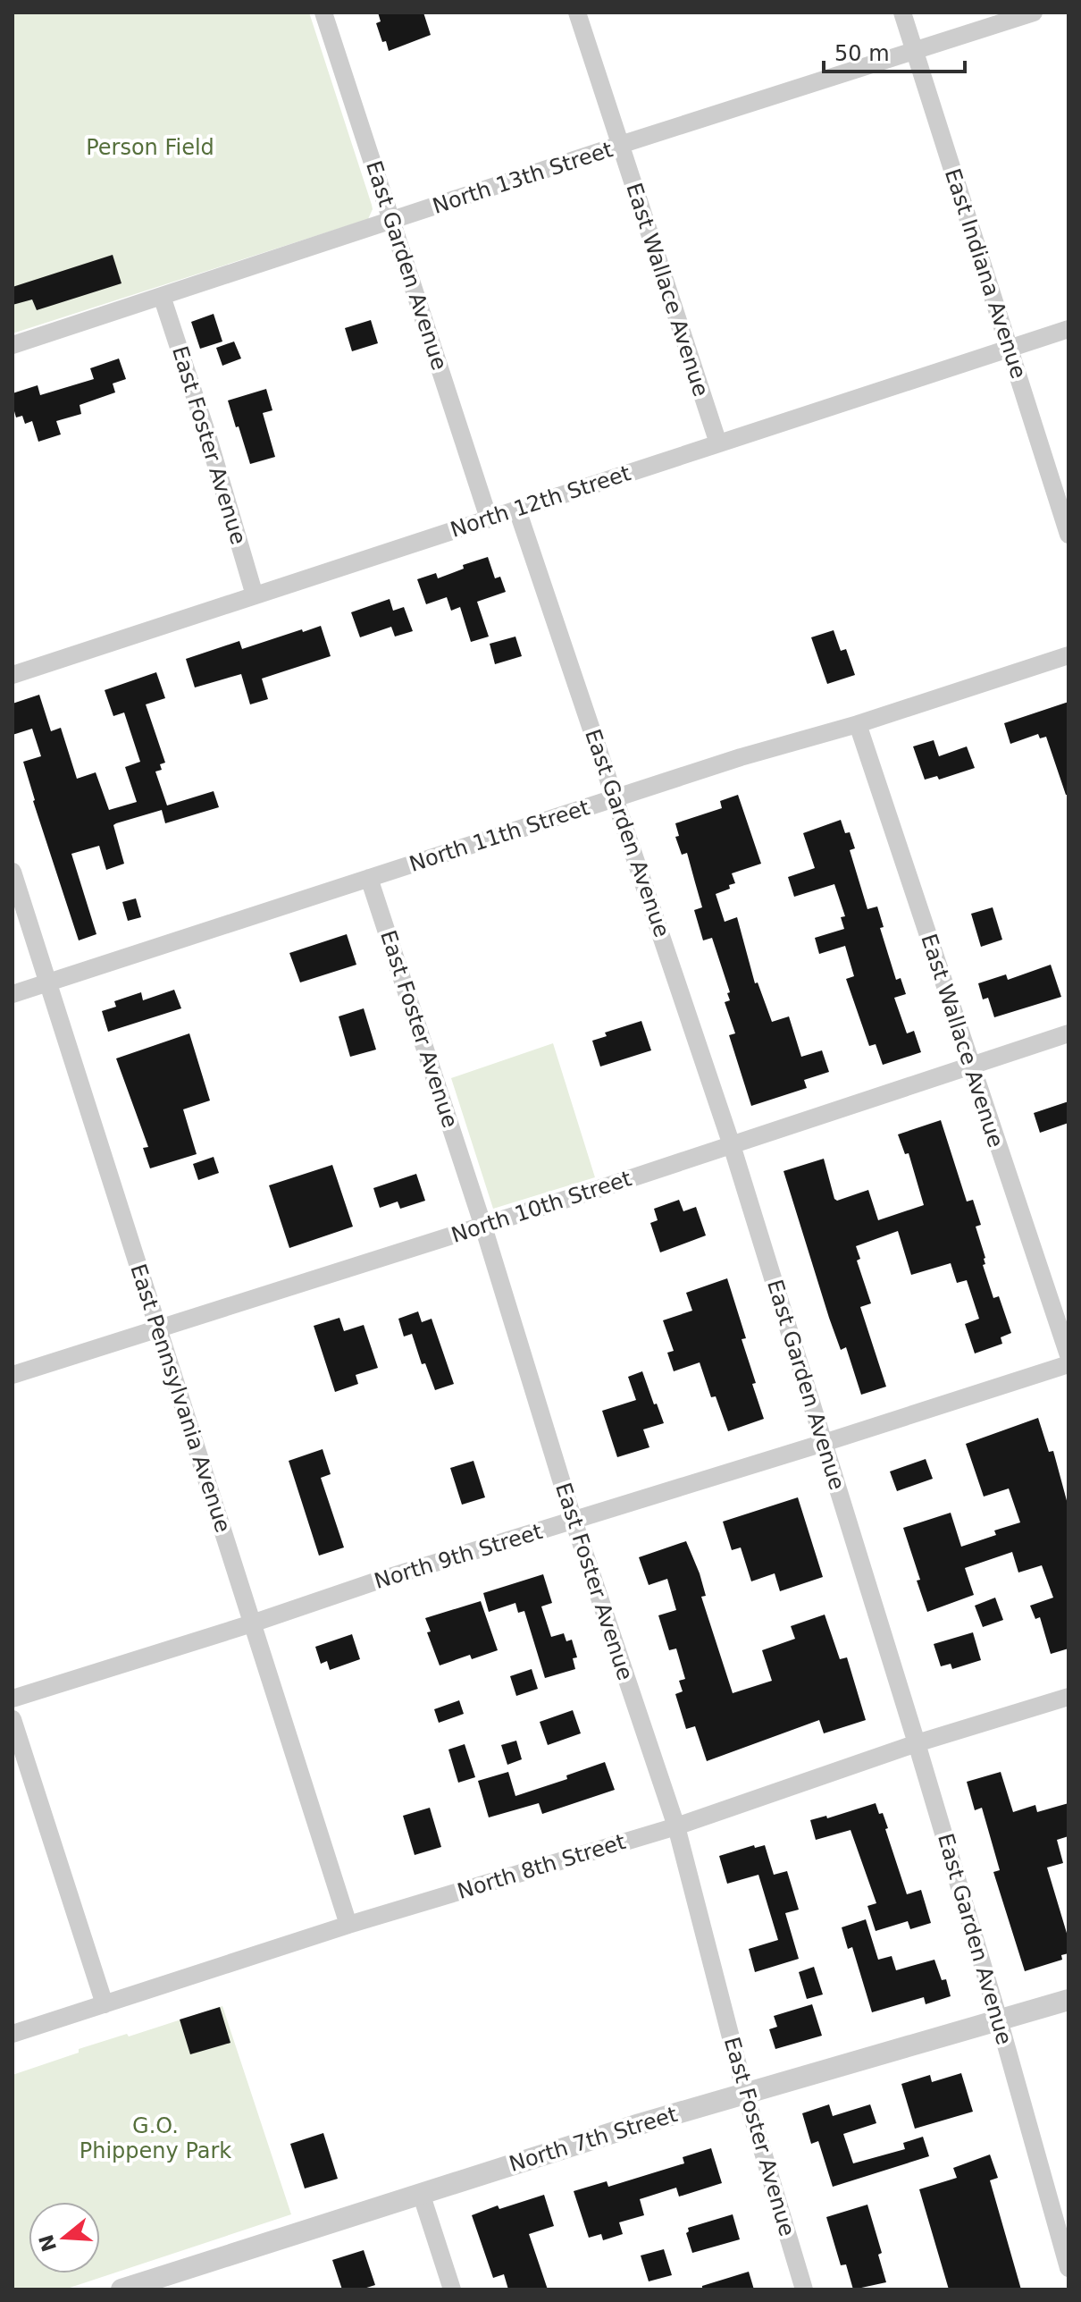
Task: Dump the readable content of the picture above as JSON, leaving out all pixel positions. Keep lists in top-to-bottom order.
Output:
{
  "streets": {
    "street": [
      "North 13th Street",
      "East Garden Avenue",
      "East Indiana Avenue",
      "East Wallace Avenue",
      "East Foster Avenue",
      "North 12th Street",
      "North 11th Street",
      "North 10th Street",
      "East Pennsylvania Avenue",
      "North 9th Street",
      "North 8th Street",
      "North 7th Street"
    ]
  },
  "crossings": [
    ["North 13th Street", "East Garden Avenue"],
    ["North 13th Street", "East Indiana Avenue"],
    ["North 13th Street", "East Wallace Avenue"],
    ["North 13th Street", "East Foster Avenue"],
    ["East Garden Avenue", "North 12th Street"],
    ["East Garden Avenue", "North 11th Street"],
    ["East Garden Avenue", "North 10th Street"],
    ["East Garden Avenue", "North 9th Street"],
    ["East Garden Avenue", "North 8th Street"],
    ["East Garden Avenue", "North 7th Street"],
    ["East Indiana Avenue", "North 12th Street"],
    ["East Wallace Avenue", "North 12th Street"],
    ["East Wallace Avenue", "North 11th Street"],
    ["East Wallace Avenue", "North 10th Street"],
    ["East Foster Avenue", "North 12th Street"],
    ["East Foster Avenue", "North 11th Street"],
    ["East Foster Avenue", "North 10th Street"],
    ["East Foster Avenue", "North 9th Street"],
    ["East Foster Avenue", "North 8th Street"],
    ["East Foster Avenue", "North 7th Street"],
    ["North 11th Street", "East Pennsylvania Avenue"],
    ["North 10th Street", "East Pennsylvania Avenue"],
    ["East Pennsylvania Avenue", "North 9th Street"],
    ["East Pennsylvania Avenue", "North 8th Street"]
  ],
  "parks": ["Person Field", "G.O. Phippeny Park"],
  "scale_bar": "50 m",
  "north": "left"
}
